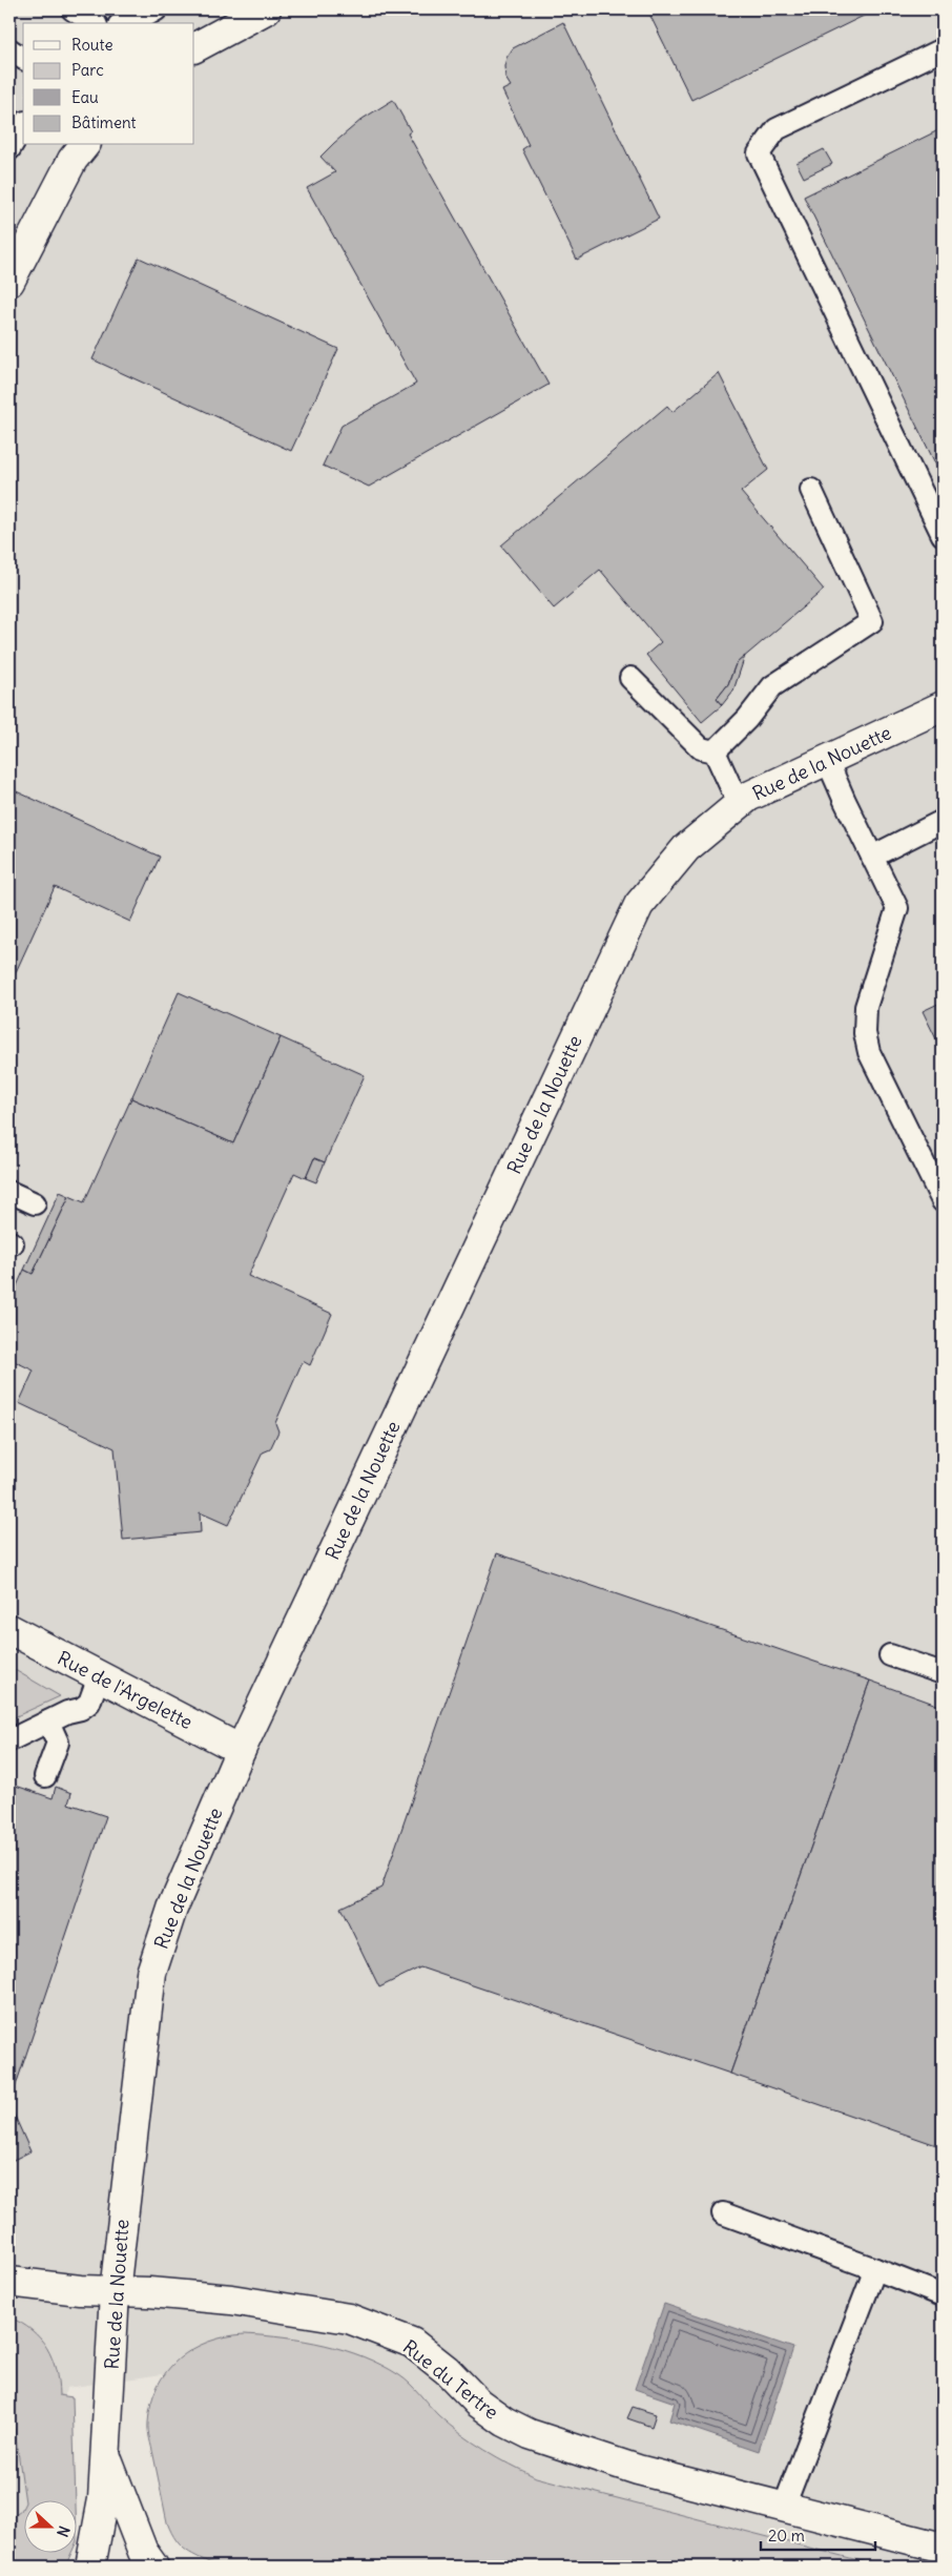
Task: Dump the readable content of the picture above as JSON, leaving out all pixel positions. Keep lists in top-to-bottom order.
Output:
{
  "streets": {
    "street": ["Rue de la Nouette", "Rue de l'Argelette", "Rue du Tertre"]
  },
  "crossings": [
    ["Rue de la Nouette", "Rue de l'Argelette"],
    ["Rue de la Nouette", "Rue du Tertre"]
  ],
  "legend": [
    "Route",
    "Parc",
    "Eau",
    "Bâtiment"
  ],
  "scale_bar": "20 m",
  "north": "right"
}
